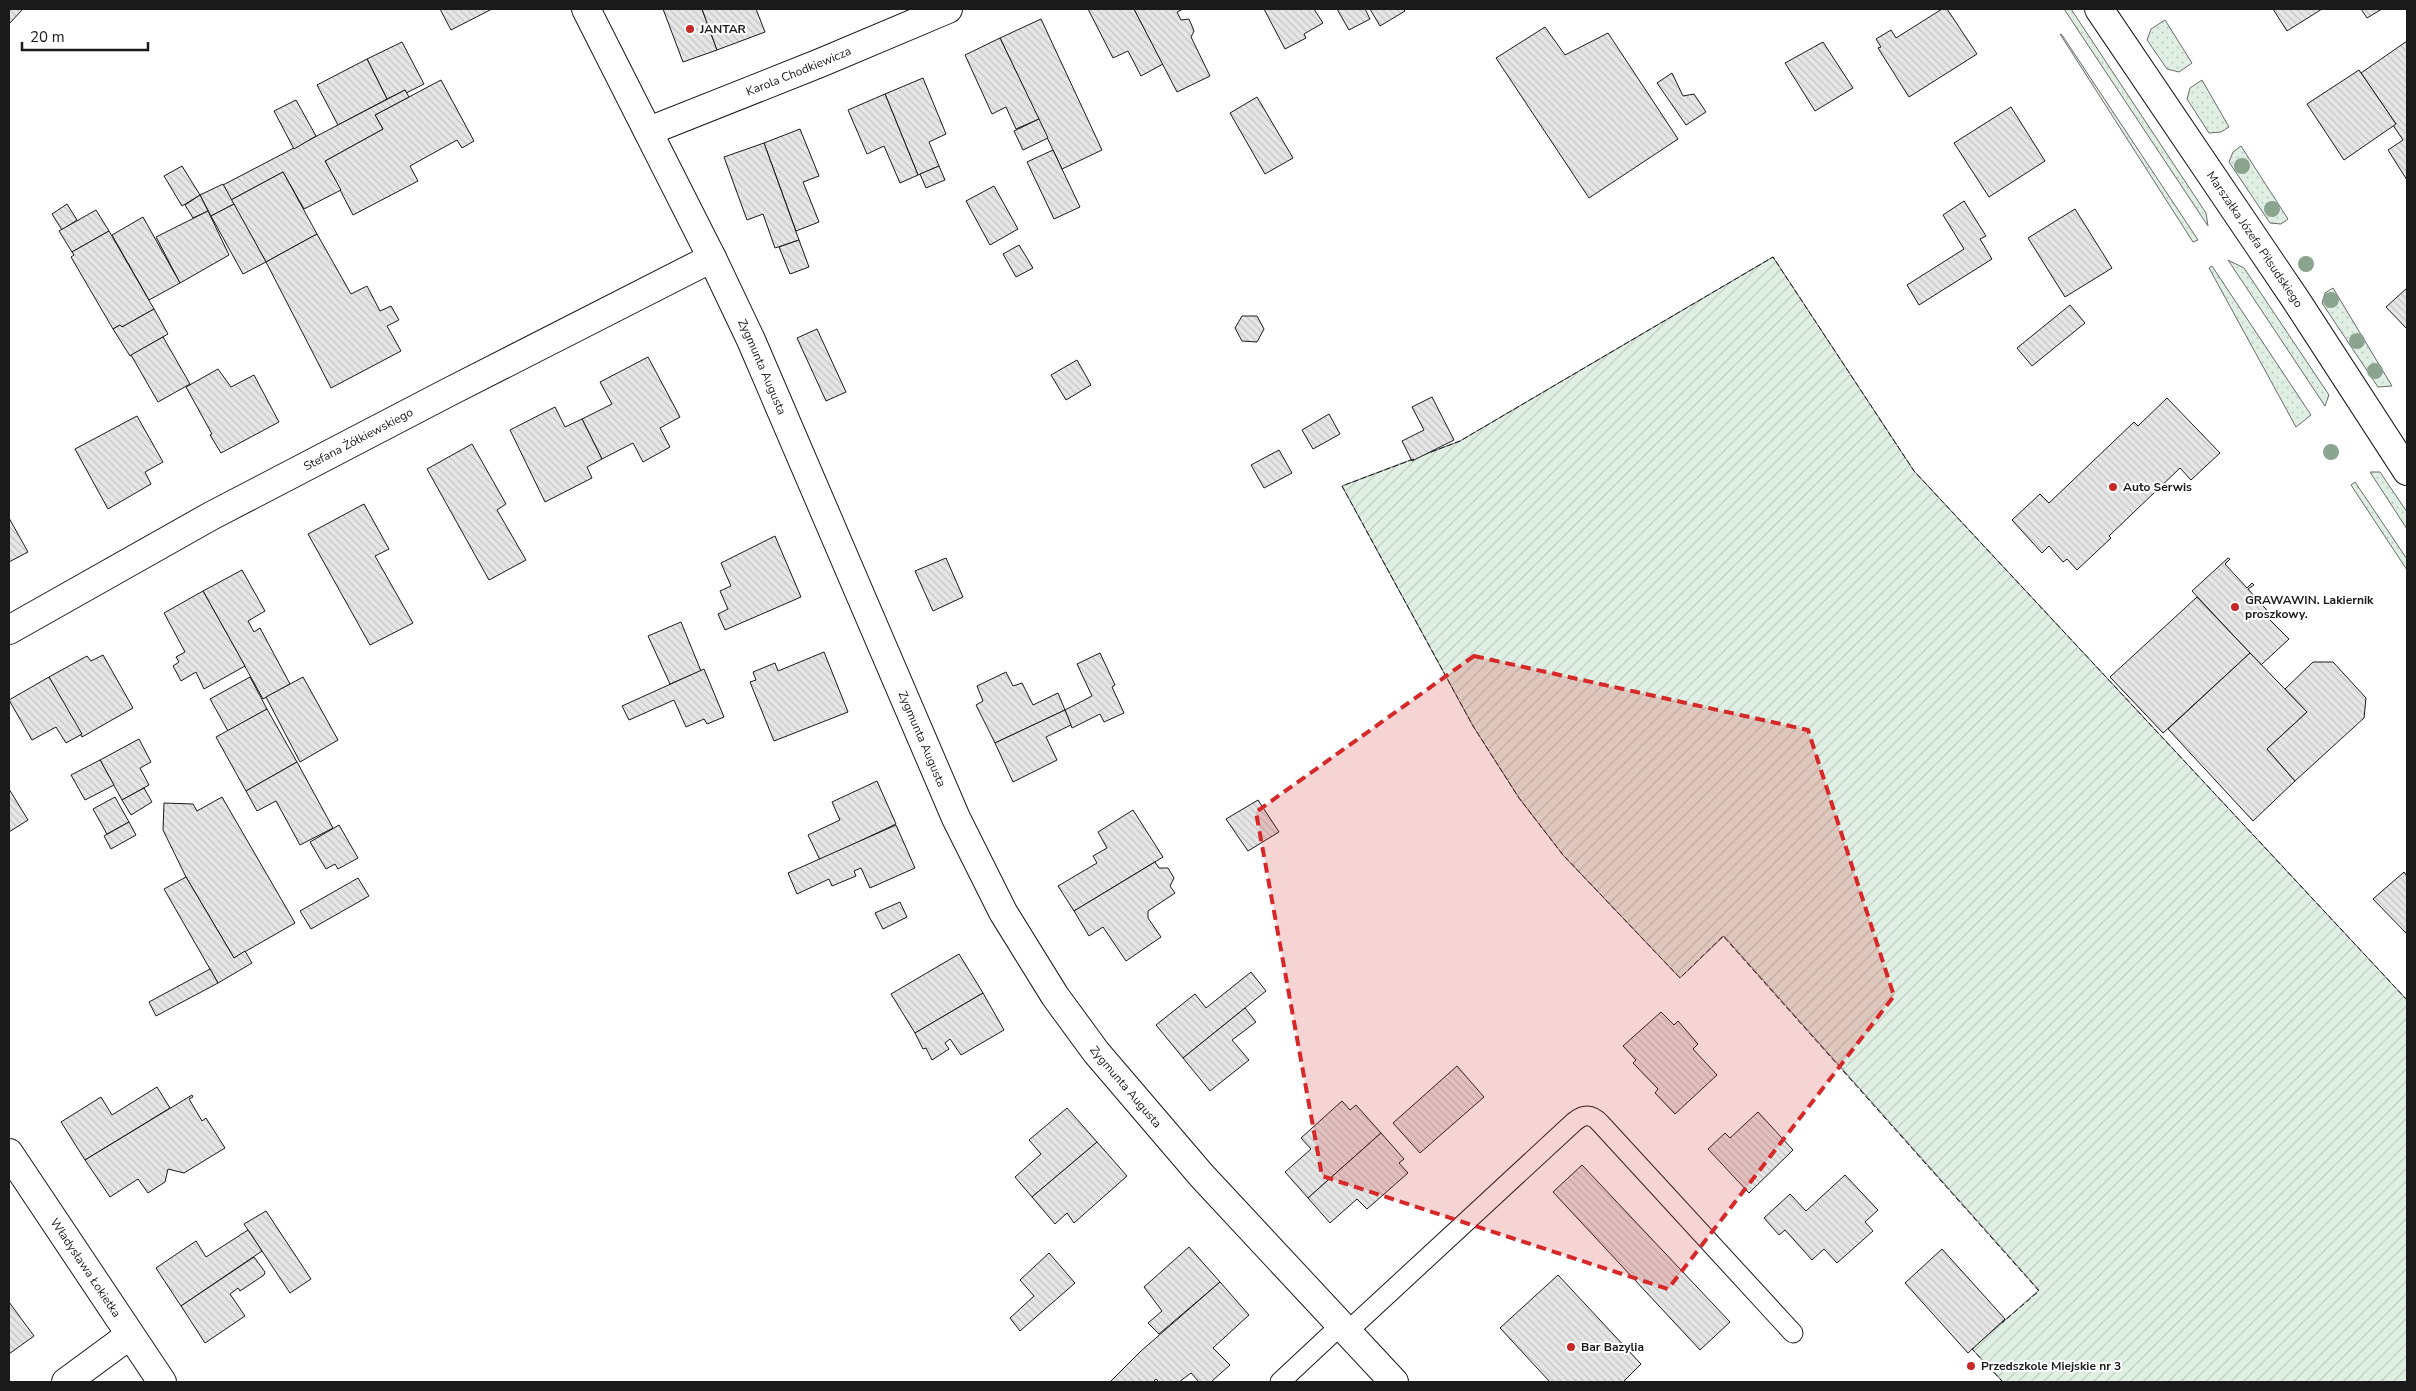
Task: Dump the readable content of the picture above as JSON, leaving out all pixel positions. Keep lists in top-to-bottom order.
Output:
{
  "streets": {
    "street": [
      "Karola Chodkiewicza",
      "Marszałka Józefa Piłsudskiego",
      "Zygmunta Augusta",
      "Stefana Żółkiewskiego",
      "Władysława Łokietka"
    ]
  },
  "crossings": [
    ["Karola Chodkiewicza", "Zygmunta Augusta"],
    ["Zygmunta Augusta", "Stefana Żółkiewskiego"]
  ],
  "places": [
    "JANTAR",
    "Auto Serwis",
    "GRAWAWIN. Lakiernik proszkowy.",
    "Bar Bazylia",
    "Przedszkole Miejskie nr 3"
  ],
  "scale_bar": "20 m"
}
